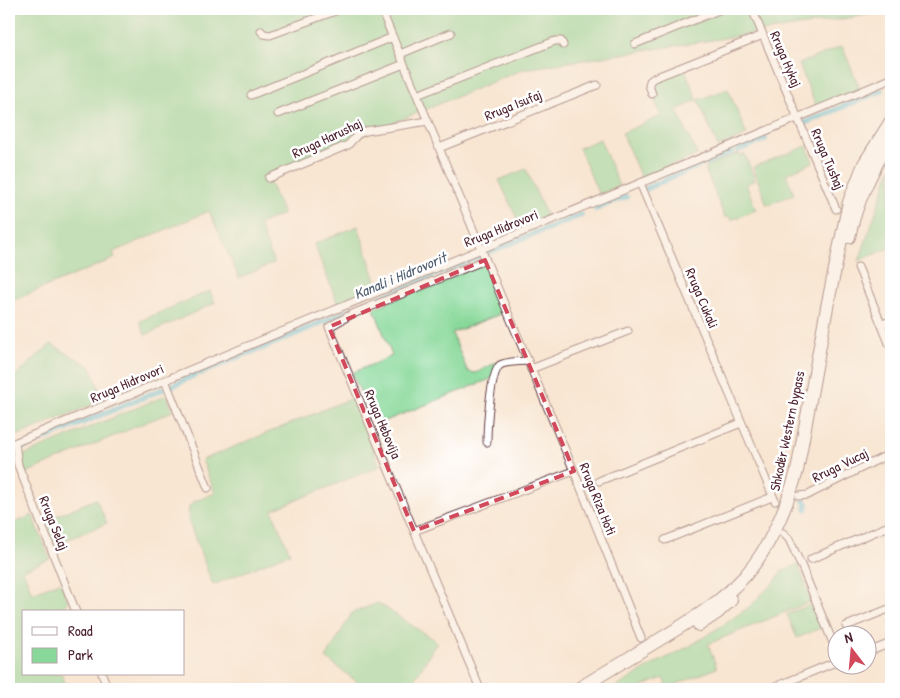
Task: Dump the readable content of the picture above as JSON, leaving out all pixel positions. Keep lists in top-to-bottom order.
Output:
{
  "streets": {
    "highway": ["Shkodër Western bypass"],
    "street": [
      "Rruga Hykaj",
      "Rruga Isufaj",
      "Rruga Harushaj",
      "Rruga Tushaj",
      "Rruga Hidrovori",
      "Rruga Cukali",
      "Rruga Hebovija",
      "Rruga Vucaj",
      "Rruga Riza Hoti",
      "Rruga Selaj"
    ]
  },
  "crossings": [
    ["Rruga Hykaj", "Rruga Tushaj"],
    ["Rruga Hykaj", "Rruga Hidrovori"],
    ["Rruga Tushaj", "Rruga Hidrovori"],
    ["Rruga Hidrovori", "Rruga Cukali"],
    ["Rruga Hidrovori", "Rruga Riza Hoti"],
    ["Rruga Hidrovori", "Rruga Selaj"],
    ["Rruga Hebovija", "Rruga Riza Hoti"],
    ["Shkodër Western bypass", "Rruga Vucaj"]
  ],
  "water": ["Kanali i Hidrovorit"],
  "legend": ["Road", "Park"],
  "north": "top"
}
